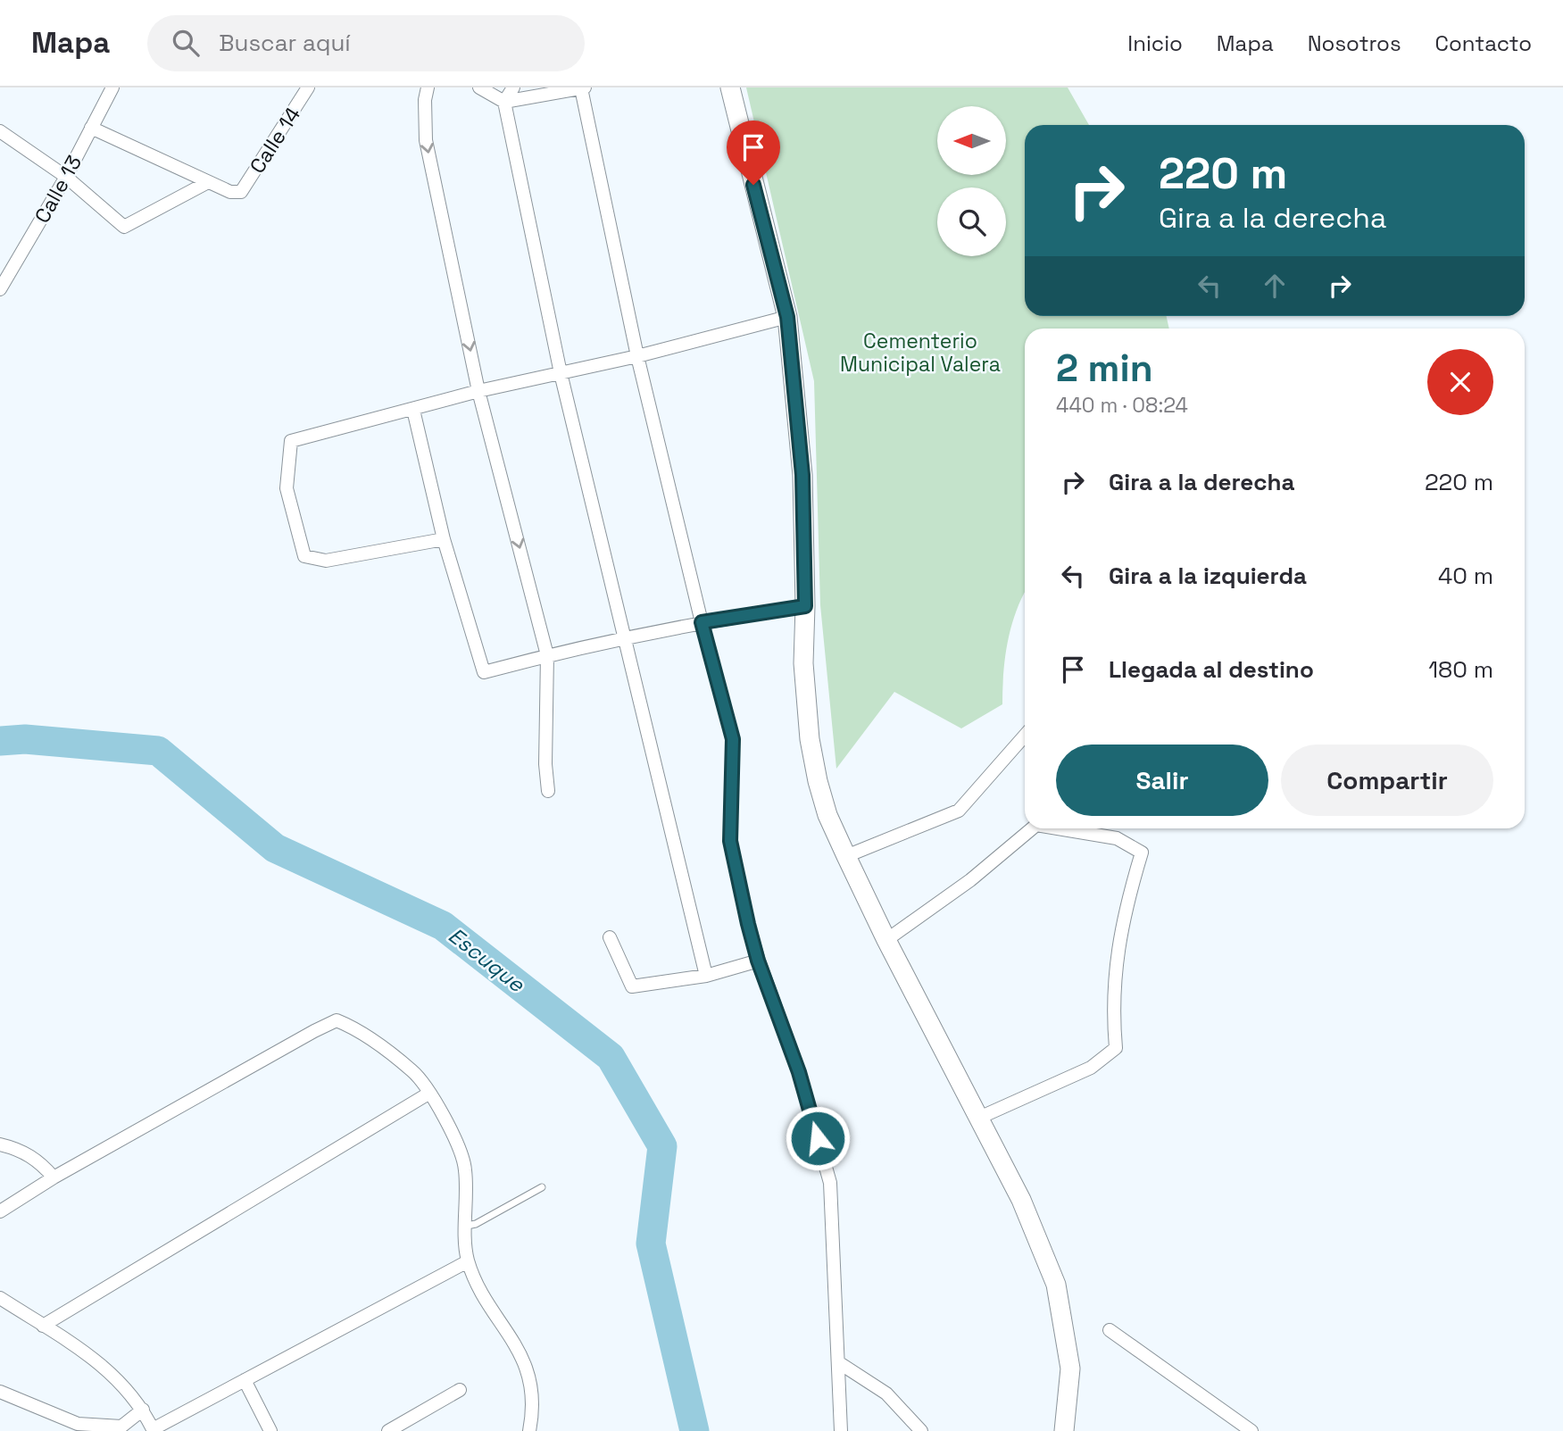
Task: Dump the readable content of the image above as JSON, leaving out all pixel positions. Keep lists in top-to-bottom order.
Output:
{
  "streets": {
    "street": ["Calle 14", "Calle 13"]
  },
  "water": ["Escuque"],
  "parks": ["Cementerio Municipal Valera"],
  "north": "left",
  "page": {
    "header": "Mapa",
    "search": "Buscar aquí",
    "nav": [
      "Inicio",
      "Mapa",
      "Nosotros",
      "Contacto"
    ],
    "turn": ["220 m", "Gira a la derecha"],
    "heading": ["2 min", "440 m · 08:24"],
    "list": [
      {
        "name": "Gira a la derecha",
        "value": "220 m"
      },
      {
        "name": "Gira a la izquierda",
        "value": "40 m"
      },
      {
        "name": "Llegada al destino",
        "value": "180 m"
      }
    ],
    "buttons": ["Salir", "Compartir"]
  }
}
